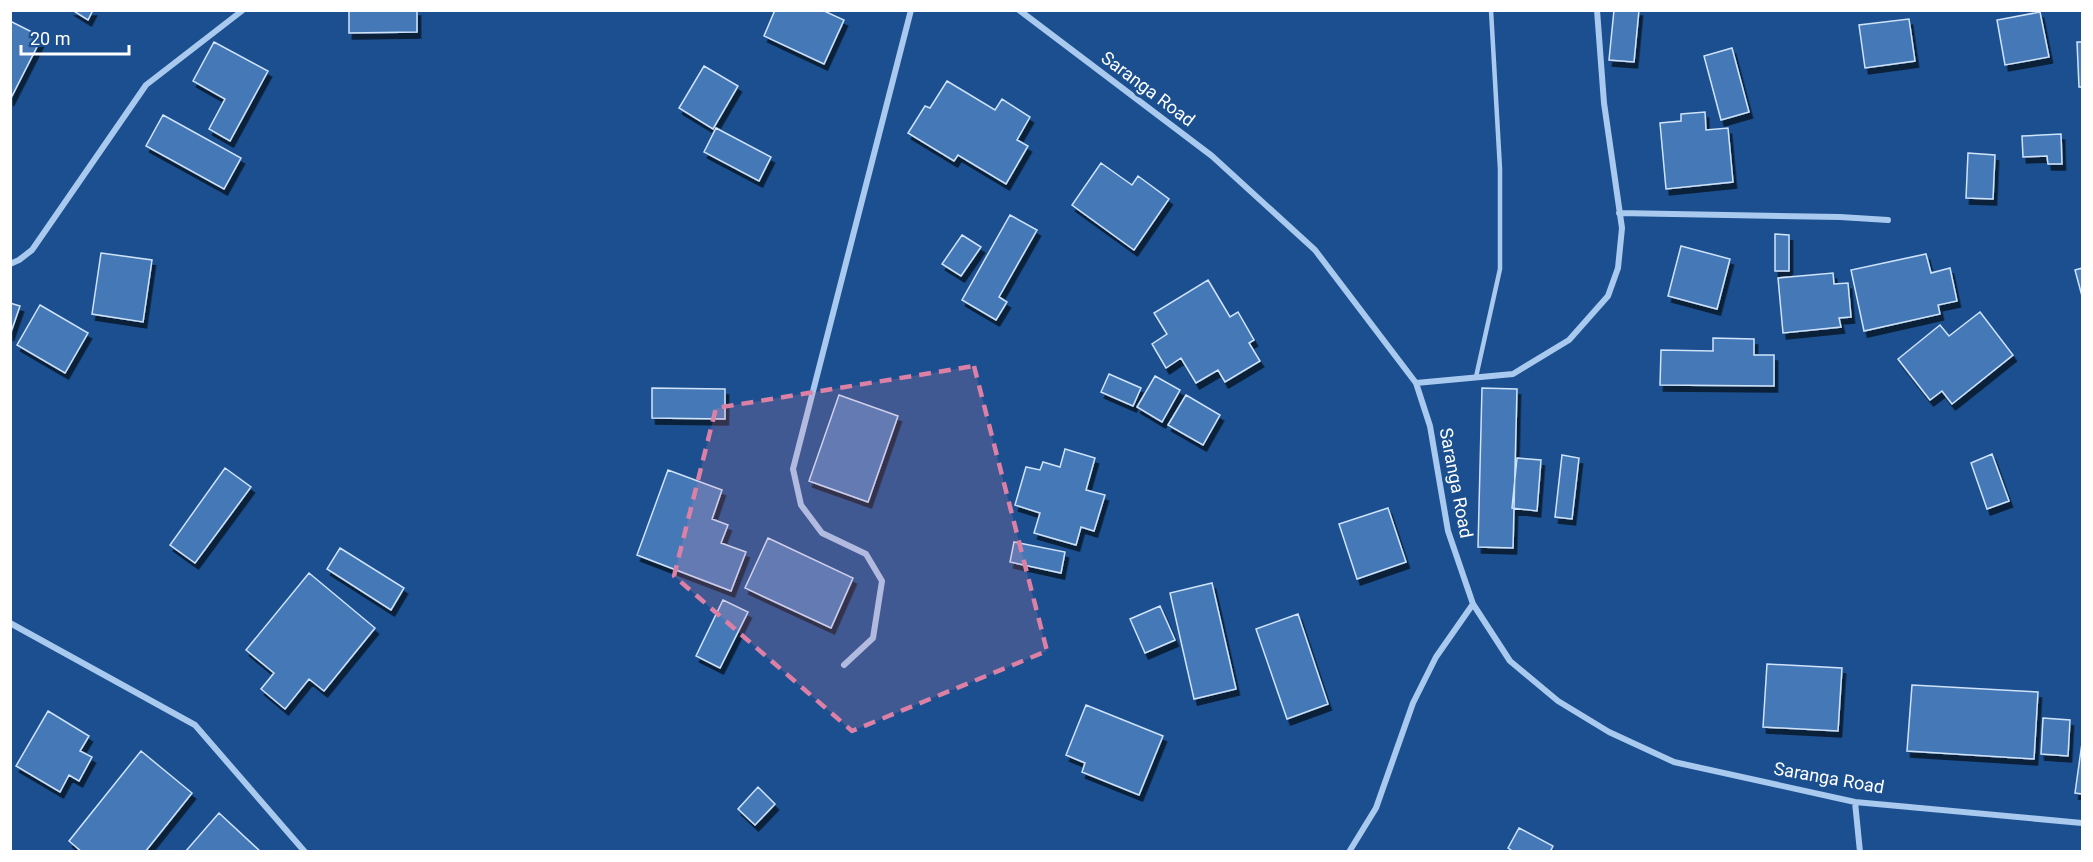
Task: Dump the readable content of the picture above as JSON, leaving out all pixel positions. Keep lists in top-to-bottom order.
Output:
{
  "streets": {
    "street": ["Saranga Road"]
  },
  "scale_bar": "20 m"
}
